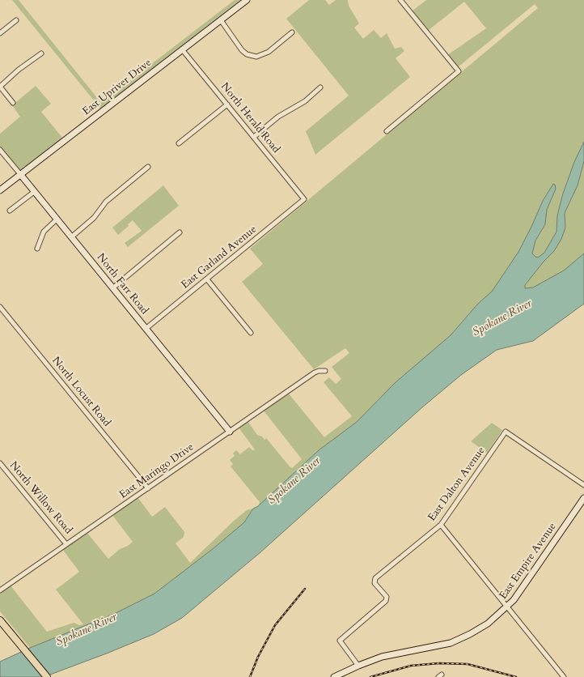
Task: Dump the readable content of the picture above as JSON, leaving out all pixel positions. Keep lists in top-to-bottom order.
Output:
{
  "streets": {
    "street": [
      "East Upriver Drive",
      "North Herald Road",
      "East Garland Avenue",
      "North Farr Road",
      "North Locust Road",
      "East Maringo Drive",
      "East Dalton Avenue",
      "North Willow Road",
      "East Empire Avenue"
    ]
  },
  "crossings": [
    ["East Upriver Drive", "North Herald Road"],
    ["East Upriver Drive", "North Farr Road"],
    ["North Herald Road", "East Garland Avenue"],
    ["East Garland Avenue", "North Farr Road"],
    ["North Farr Road", "East Maringo Drive"],
    ["North Locust Road", "East Maringo Drive"],
    ["East Maringo Drive", "North Willow Road"],
    ["East Dalton Avenue", "East Empire Avenue"]
  ],
  "water": ["Spokane River"]
}
